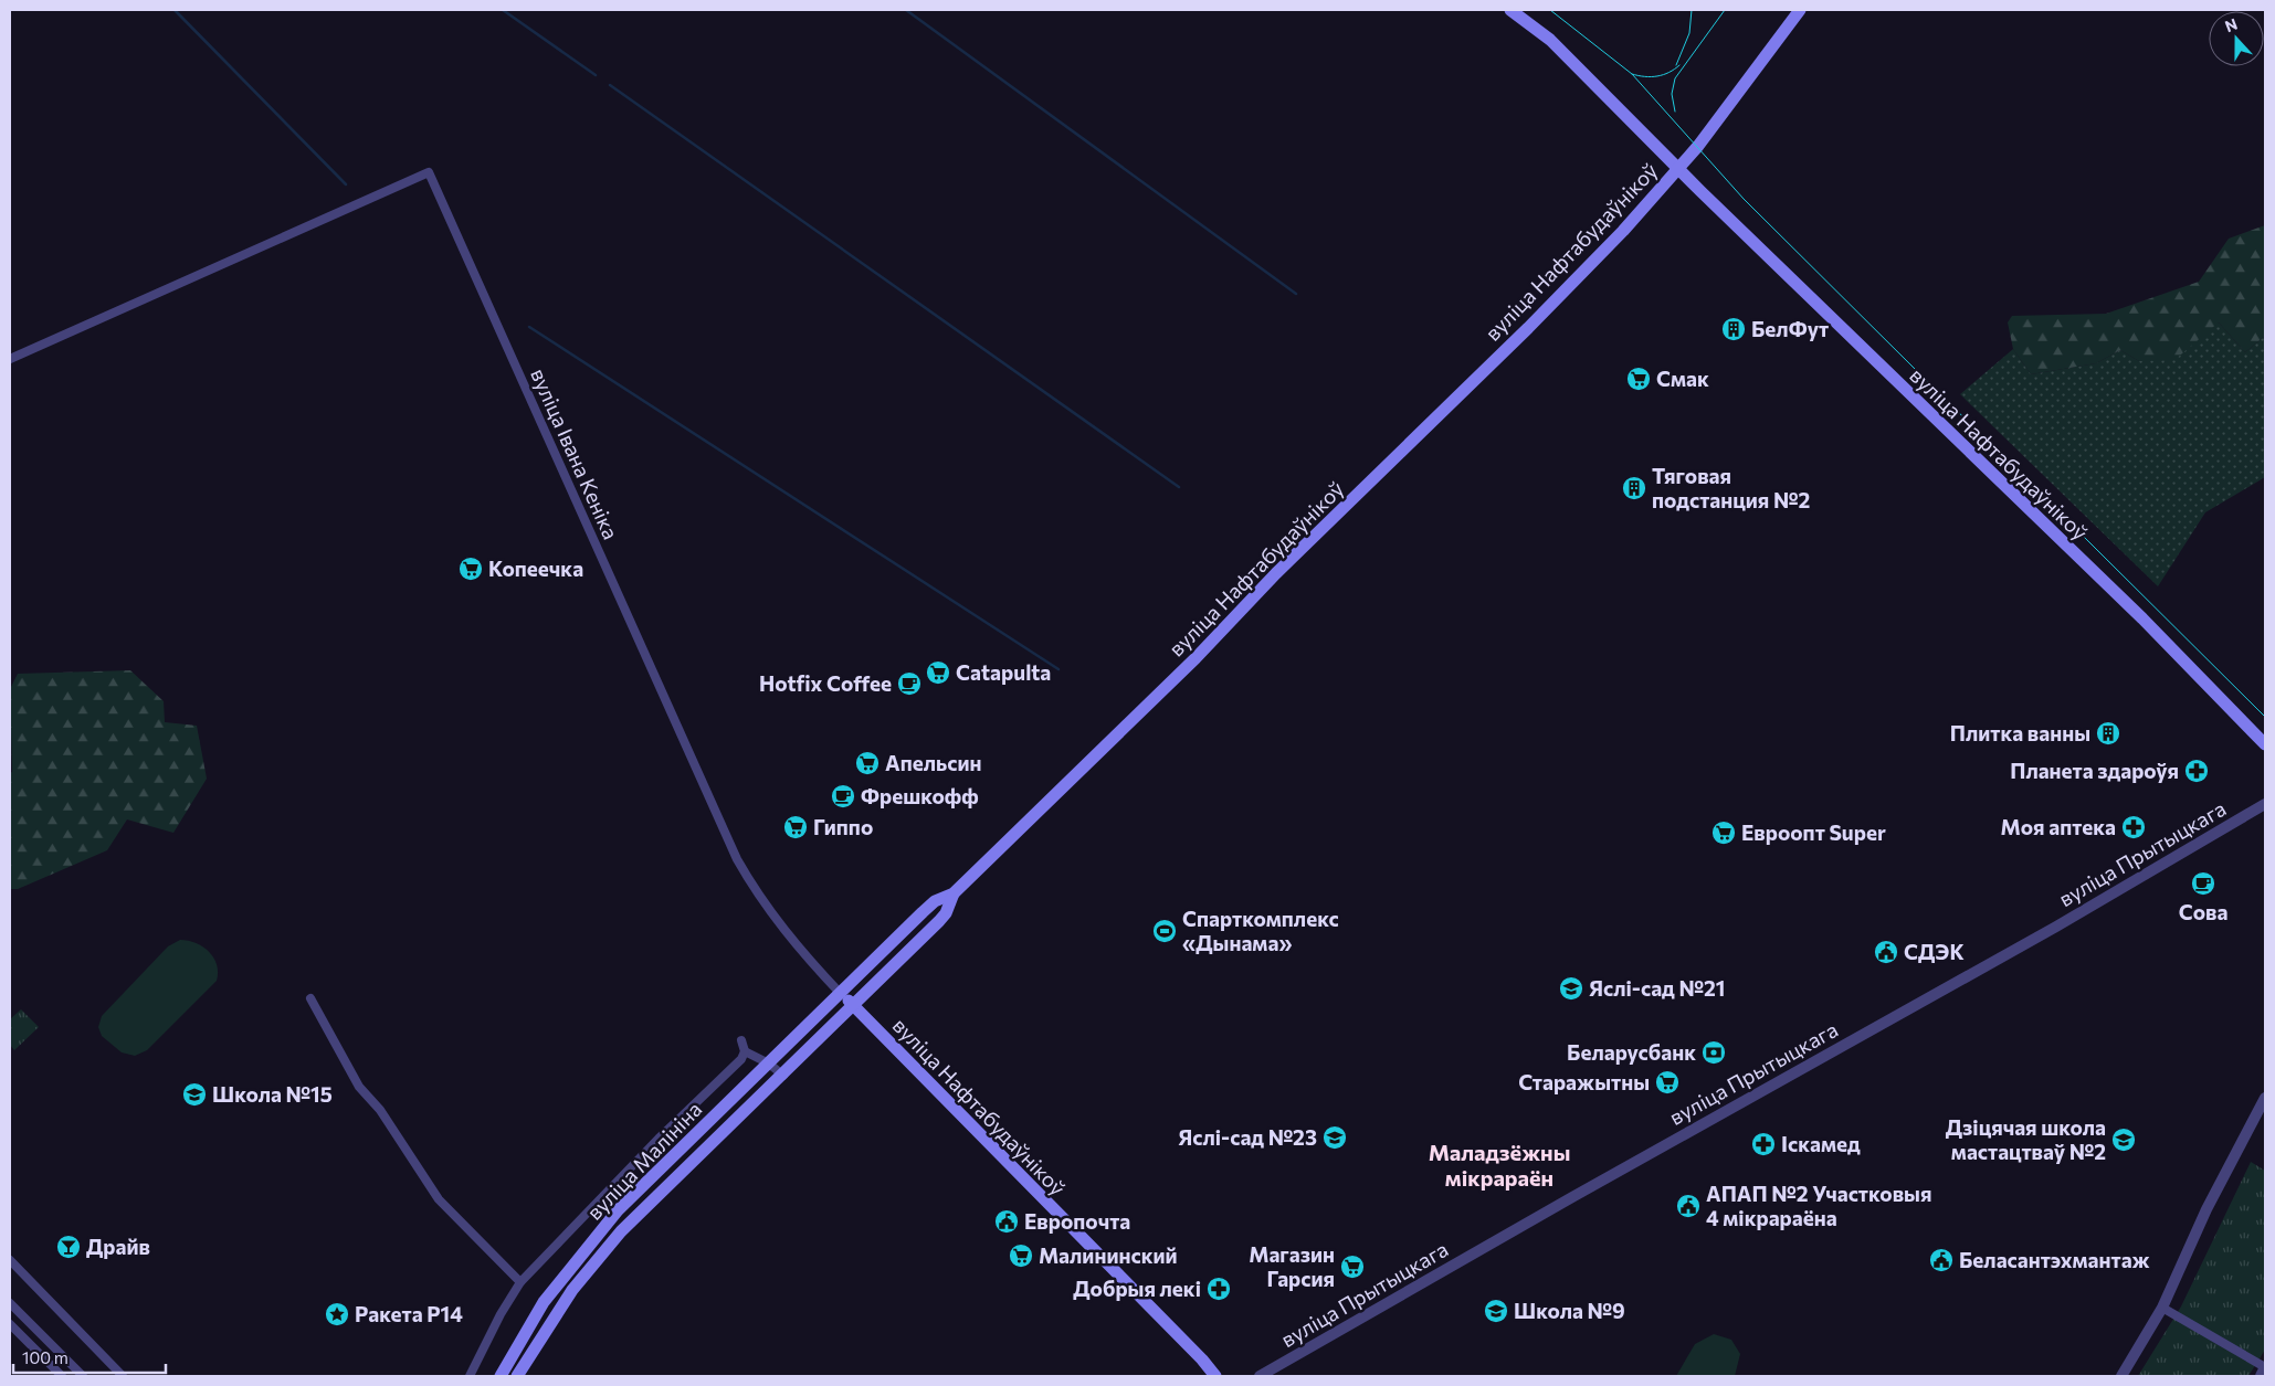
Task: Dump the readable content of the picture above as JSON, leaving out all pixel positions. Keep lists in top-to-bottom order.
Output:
{
  "streets": {
    "main road": ["вуліца Нафтабудаўнікоў", "вуліца Малініна"],
    "street": ["вуліца Івана Кеніка", "вуліца Прытыцкага"]
  },
  "crossings": [
    ["вуліца Нафтабудаўнікоў", "вуліца Івана Кеніка"],
    ["вуліца Нафтабудаўнікоў", "вуліца Малініна"],
    ["вуліца Івана Кеніка", "вуліца Малініна"]
  ],
  "districts": ["Маладзёжны мікрараён"],
  "places": {
    "building": ["БелФут", "Тяговая подстанция №2", "Плитка ванны"],
    "supermarket": [
      "Смак",
      "Копеечка",
      "Catapulta",
      "Апельсин",
      "Гиппо",
      "Евроопт Super",
      "Старажытны",
      "Малининский",
      "Магазин Гарсия"
    ],
    "cafe": ["Hotfix Coffee", "Фрешкофф", "Сова"],
    "pharmacy": [
      "Планета здароўя",
      "Моя аптека",
      "Іскамед",
      "Добрыя лекі"
    ],
    "sports": ["Спарткомплекс «Дынама»"],
    "public building": [
      "СДЭК",
      "АПАП №2 Участковыя 4 мікрараёна",
      "Европочта",
      "Беласантэхмантаж"
    ],
    "school or university": [
      "Яслі-сад №21",
      "Школа №15",
      "Яслі-сад №23",
      "Дзіцячая школа мастацтваў №2",
      "Школа №9"
    ],
    "bank": ["Беларусбанк"],
    "bar": ["Драйв"],
    "place": ["Ракета Р14"]
  },
  "scale_bar": "100 m",
  "north": "top"
}
